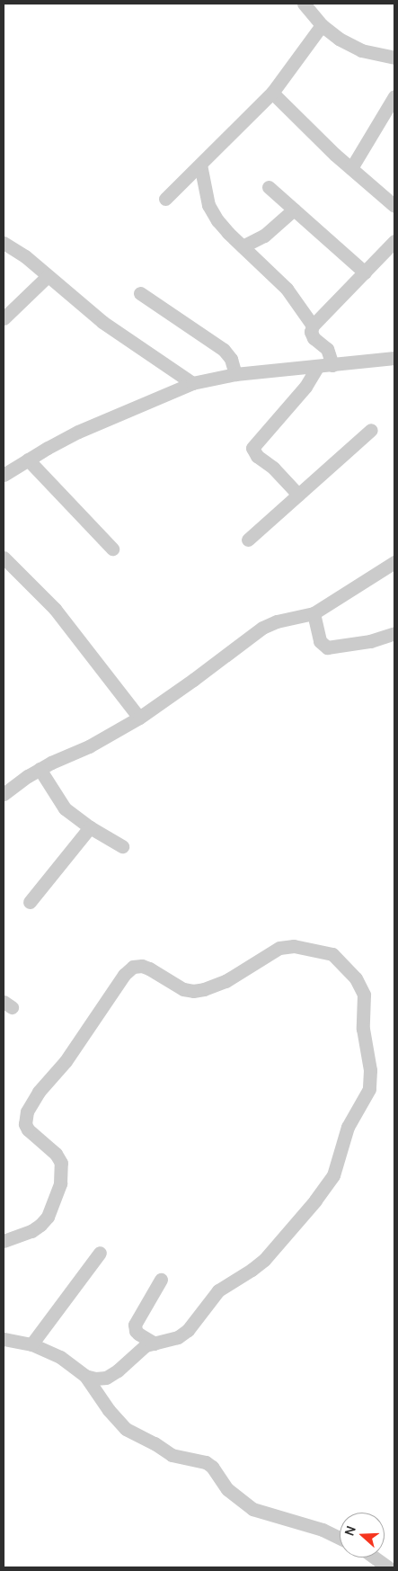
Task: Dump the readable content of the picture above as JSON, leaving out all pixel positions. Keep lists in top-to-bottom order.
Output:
{
  "north": "left"
}
